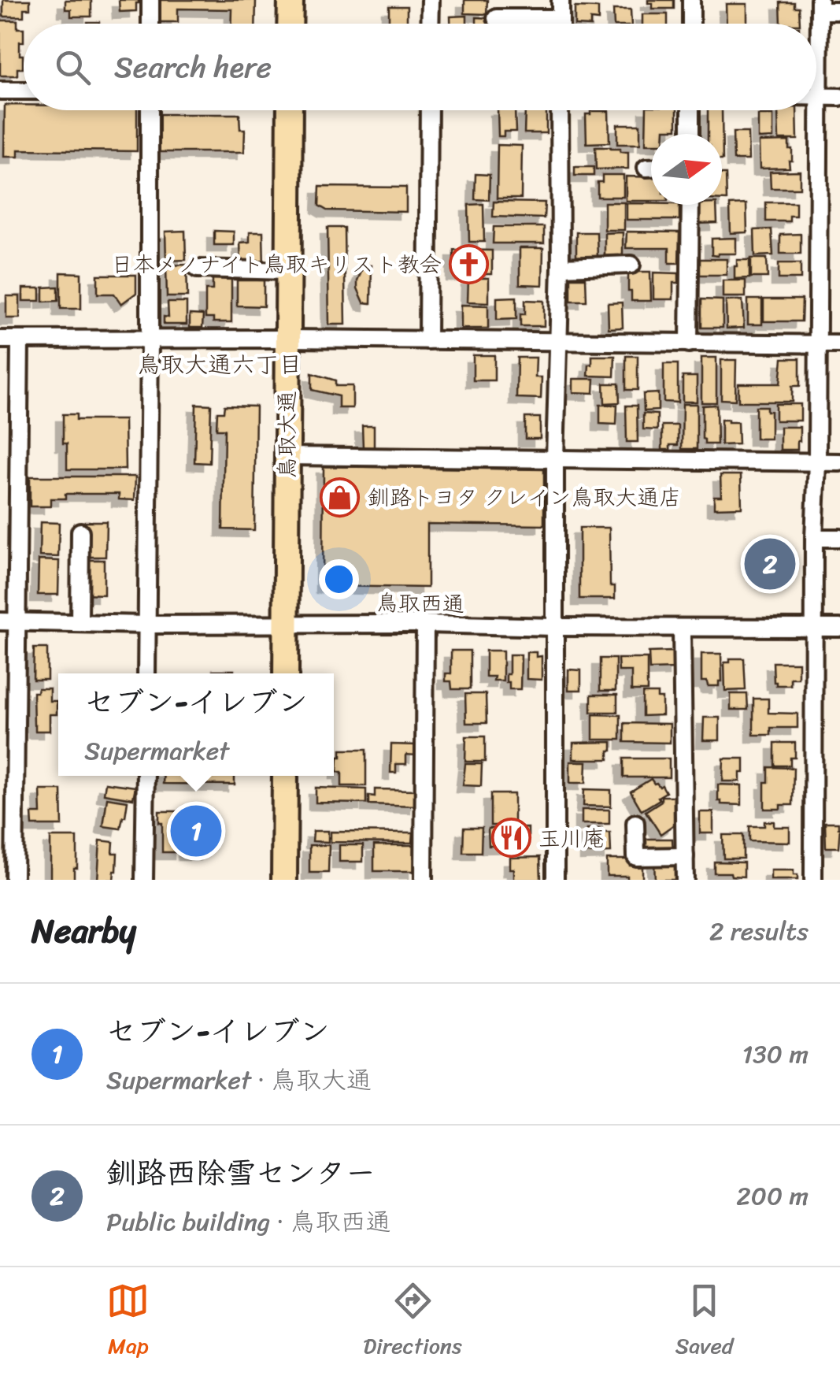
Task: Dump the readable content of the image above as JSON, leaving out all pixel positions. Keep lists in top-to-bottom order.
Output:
{
  "streets": {
    "highway": ["鳥取大通"],
    "street": ["鳥取西通"]
  },
  "crossings": [
    ["鳥取大通", "鳥取西通"]
  ],
  "districts": ["鳥取大通六丁目"],
  "places": {
    "church": ["日本メノナイト鳥取キリスト教会"],
    "shop": ["釧路トヨタ クレイン鳥取大通店"],
    "restaurant": ["玉川庵"]
  },
  "north": "right",
  "page": {
    "search": "Search here",
    "pins": ["2", "1"],
    "popup": ["セブン-イレブン", "Supermarket"],
    "heading": ["Nearby", "2 results"],
    "list": [
      {
        "mark": "1",
        "name": "セブン-イレブン",
        "note": "Supermarket · 鳥取大通",
        "value": "130 m"
      },
      {
        "mark": "2",
        "name": "釧路西除雪センター",
        "note": "Public building · 鳥取西通",
        "value": "200 m"
      }
    ],
    "nav": ["Map", "Directions", "Saved"]
  }
}
